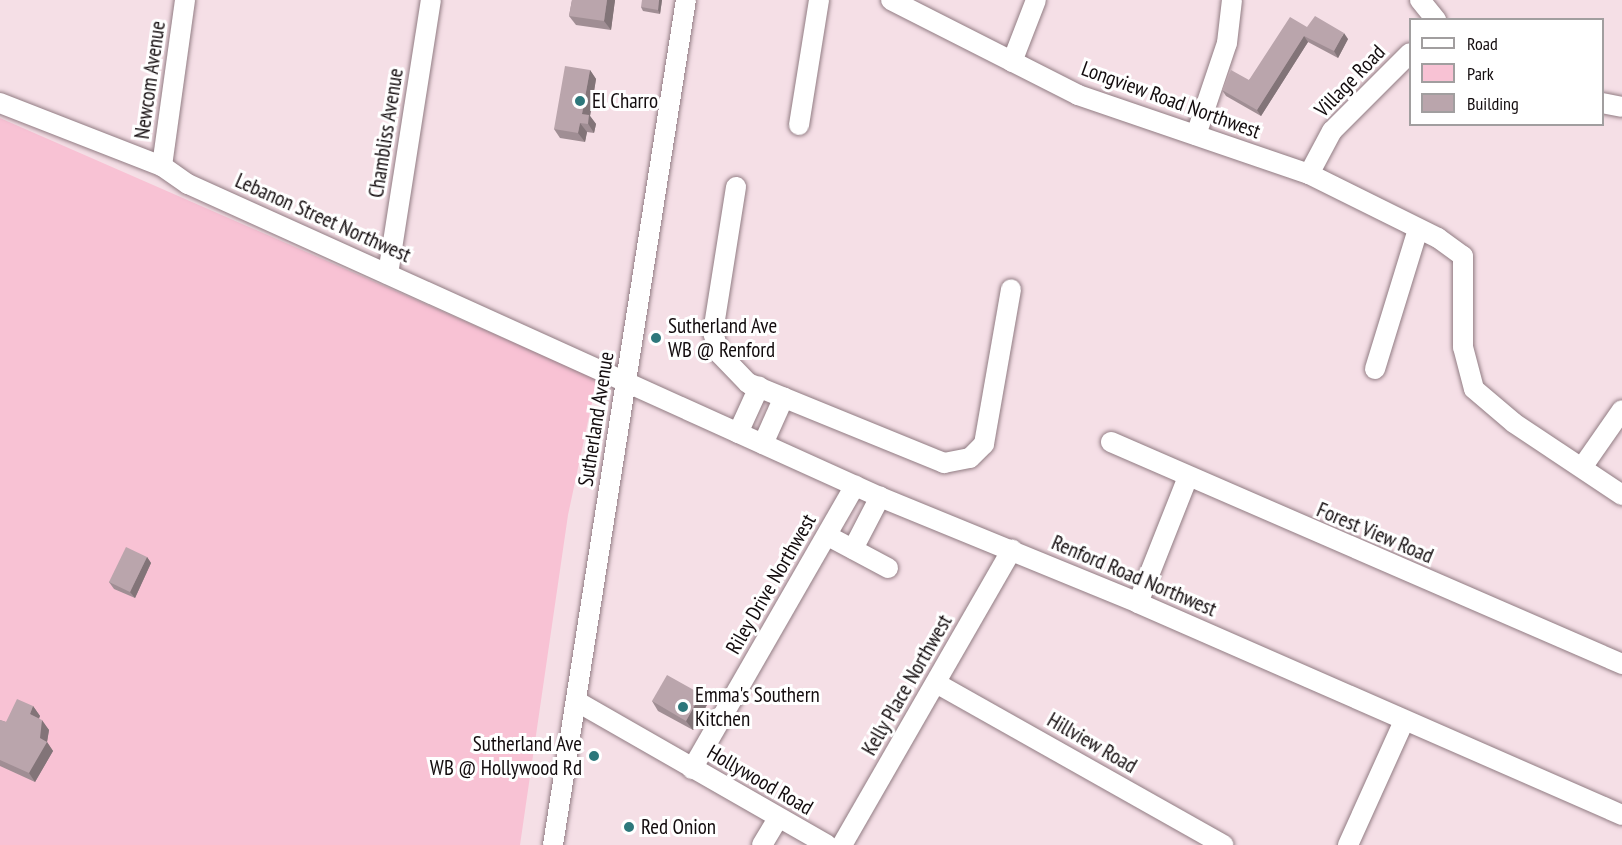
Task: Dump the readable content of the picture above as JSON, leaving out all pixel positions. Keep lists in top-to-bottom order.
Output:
{
  "streets": {
    "street": [
      "Newcom Avenue",
      "Village Road",
      "Longview Road Northwest",
      "Chambliss Avenue",
      "Lebanon Street Northwest",
      "Sutherland Avenue",
      "Forest View Road",
      "Renford Road Northwest",
      "Riley Drive Northwest",
      "Kelly Place Northwest",
      "Hillview Road",
      "Hollywood Road"
    ]
  },
  "crossings": [
    ["Newcom Avenue", "Lebanon Street Northwest"],
    ["Village Road", "Longview Road Northwest"],
    ["Chambliss Avenue", "Lebanon Street Northwest"],
    ["Lebanon Street Northwest", "Sutherland Avenue"],
    ["Lebanon Street Northwest", "Renford Road Northwest"],
    ["Sutherland Avenue", "Renford Road Northwest"],
    ["Sutherland Avenue", "Hollywood Road"],
    ["Renford Road Northwest", "Riley Drive Northwest"],
    ["Renford Road Northwest", "Kelly Place Northwest"],
    ["Riley Drive Northwest", "Hollywood Road"],
    ["Kelly Place Northwest", "Hillview Road"]
  ],
  "places": [
    "El Charro",
    "Sutherland Ave WB @ Renford",
    "Emma's Southern Kitchen",
    "Sutherland Ave WB @ Hollywood Rd",
    "Red Onion"
  ],
  "legend": ["Road", "Park", "Building"]
}
